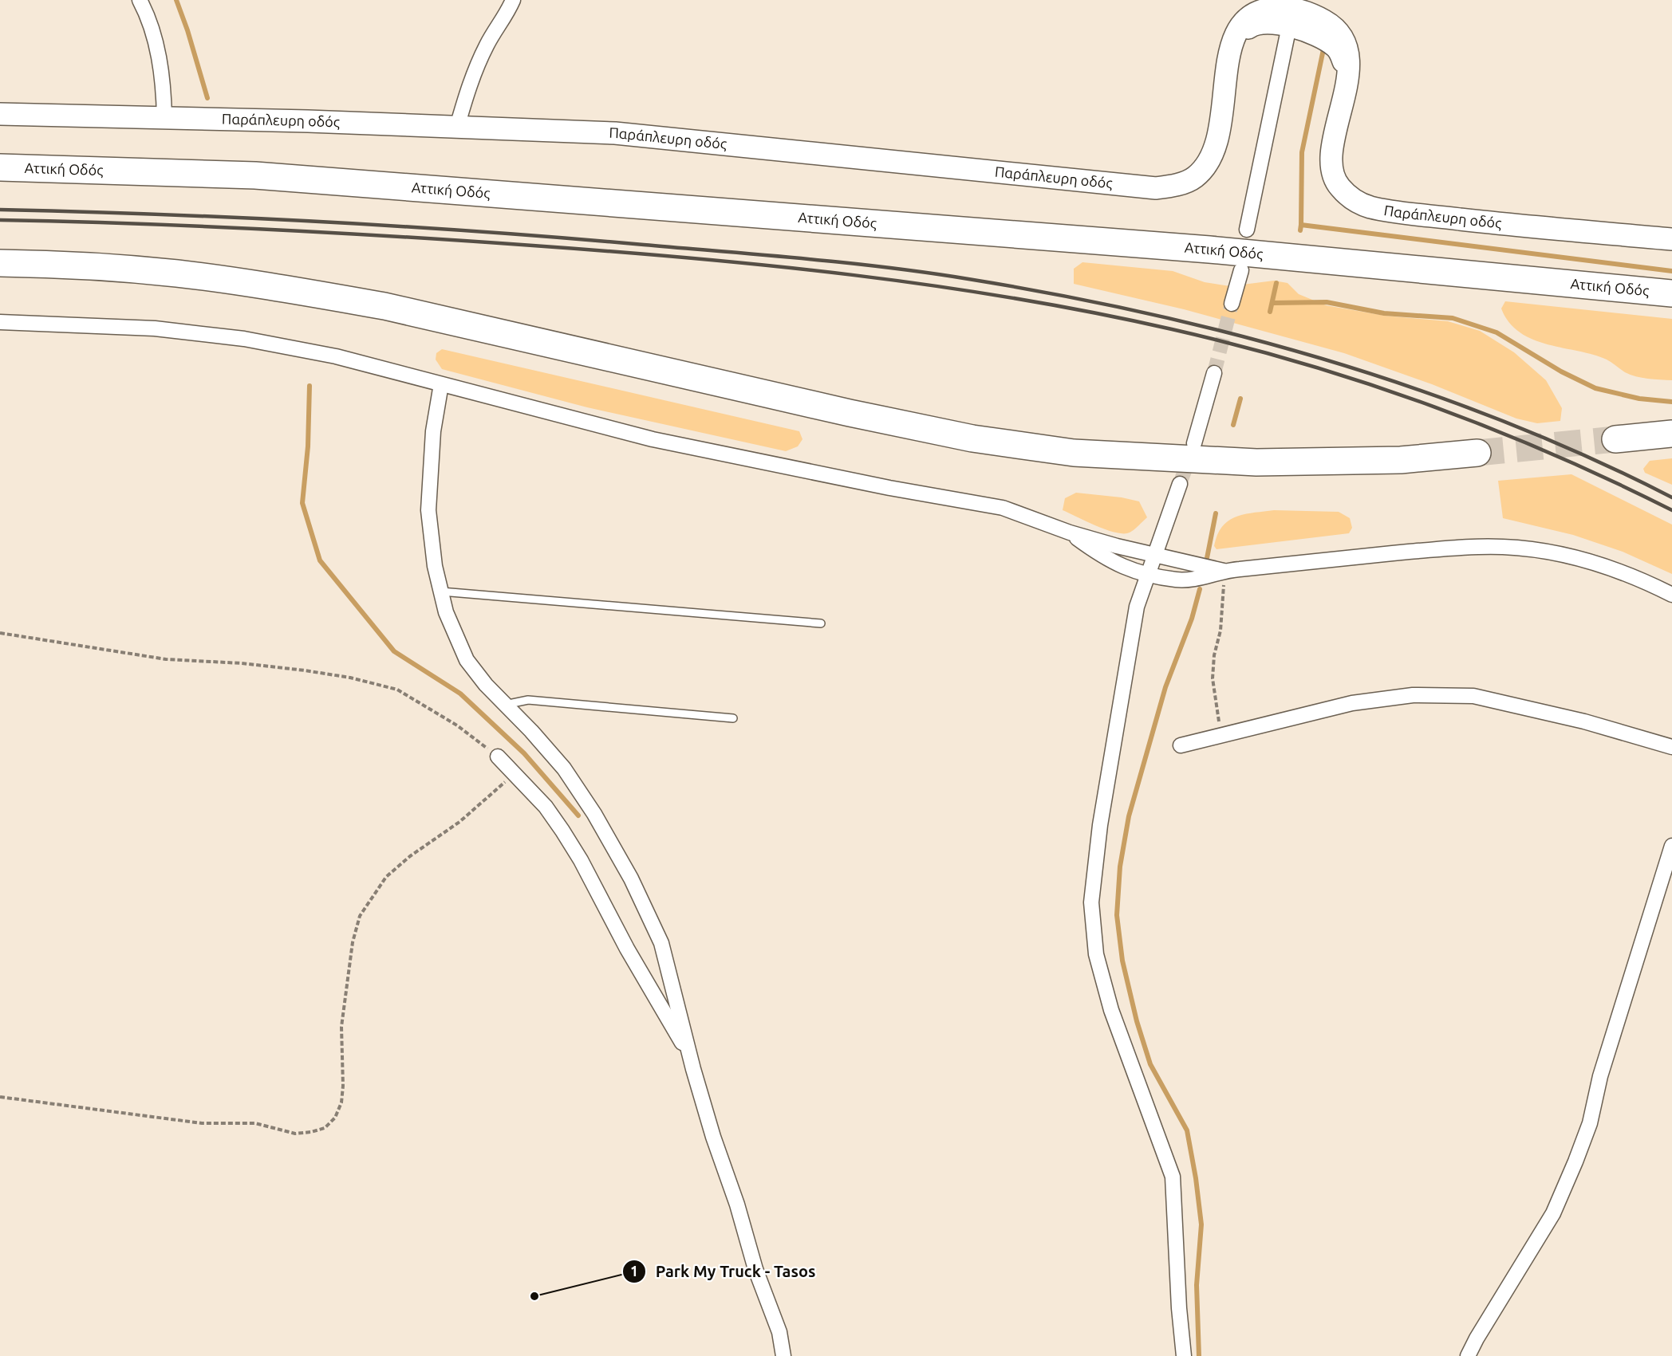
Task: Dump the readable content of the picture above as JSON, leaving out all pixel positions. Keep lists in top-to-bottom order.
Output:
{
  "streets": {
    "highway": ["Αττική Οδός"],
    "street": ["Παράπλευρη οδός"]
  },
  "places": ["Park My Truck - Tasos"]
}
